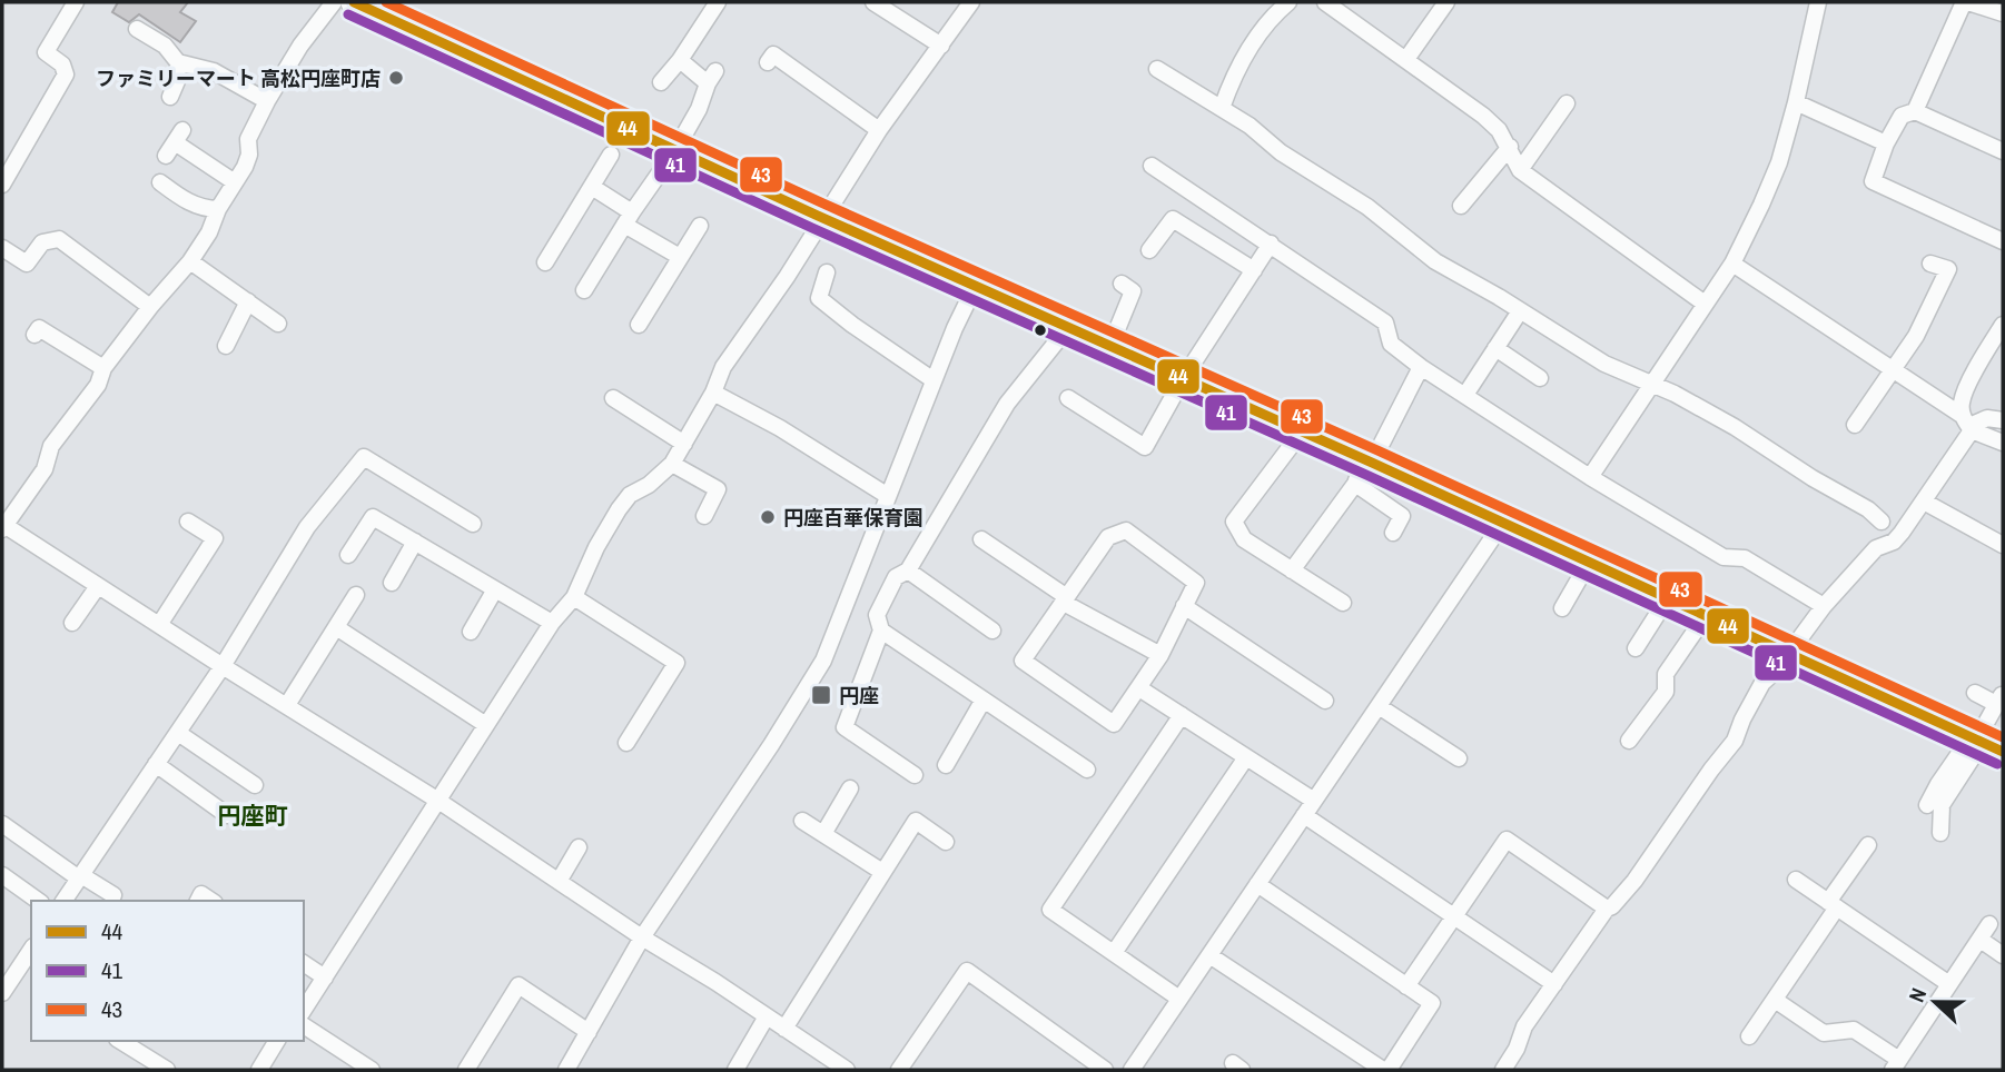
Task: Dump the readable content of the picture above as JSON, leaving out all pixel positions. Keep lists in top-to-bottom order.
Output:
{
  "districts": ["円座町"],
  "places": {
    "other": ["ファミリーマート 高松円座町店", "円座百華保育園"],
    "transit": ["円座"]
  },
  "lines": ["transit line 44", "transit line 43", "transit line 41"],
  "legend": ["44", "41", "43"],
  "north": "left"
}
